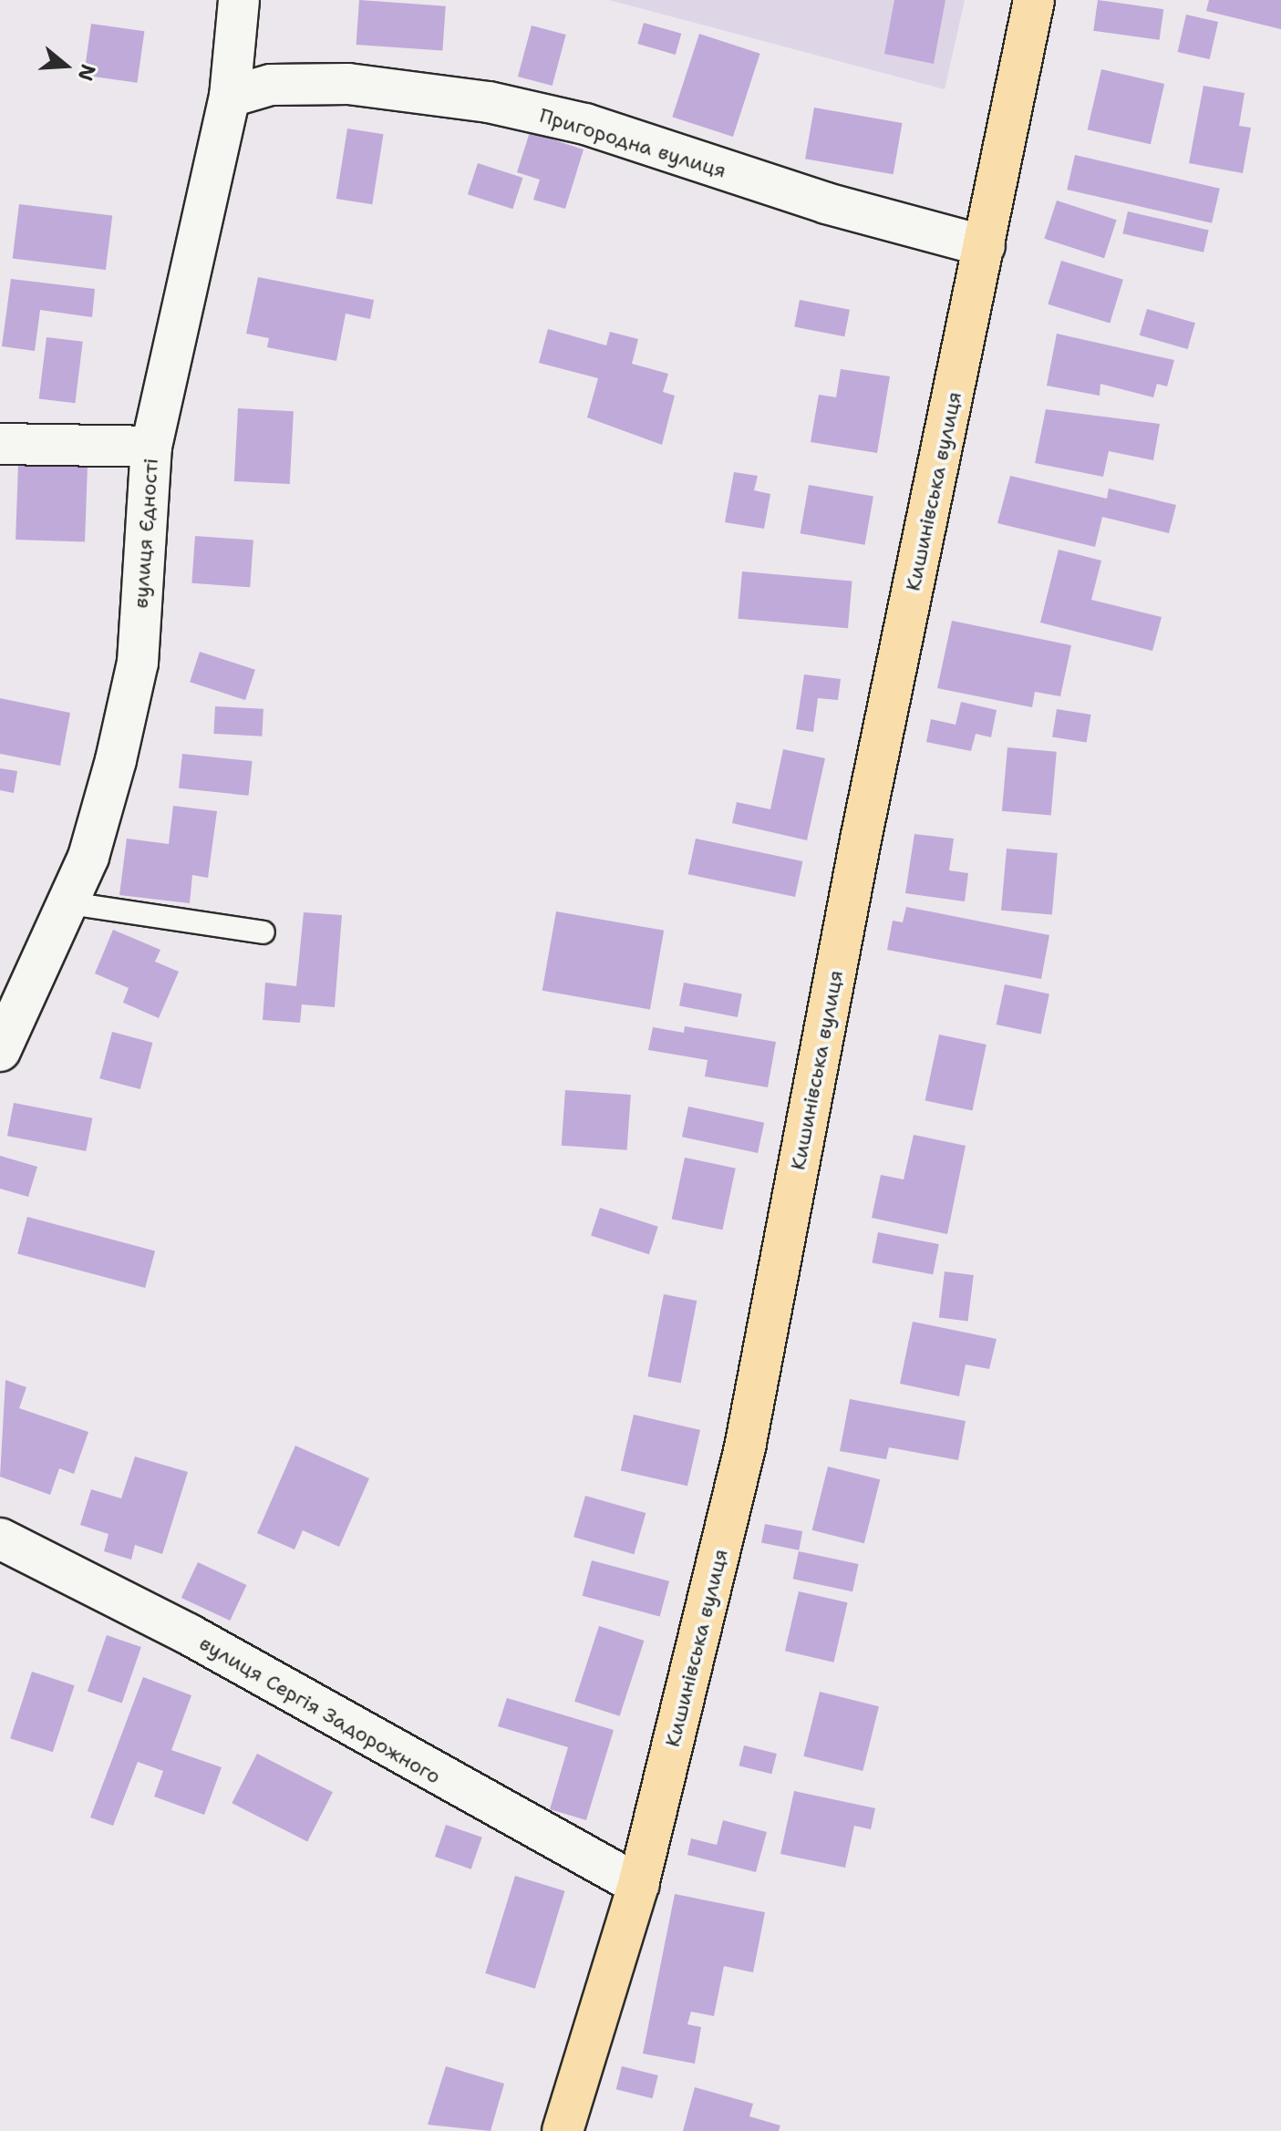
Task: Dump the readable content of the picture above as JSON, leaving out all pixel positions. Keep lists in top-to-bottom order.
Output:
{
  "streets": {
    "main road": ["Кишинівська вулиця"],
    "street": ["Пригородна вулиця", "вулиця Єдності", "вулиця Сергія Задорожного"]
  },
  "crossings": [
    ["Пригородна вулиця", "Кишинівська вулиця"],
    ["Пригородна вулиця", "вулиця Єдності"],
    ["Кишинівська вулиця", "вулиця Сергія Задорожного"]
  ],
  "north": "right"
}
